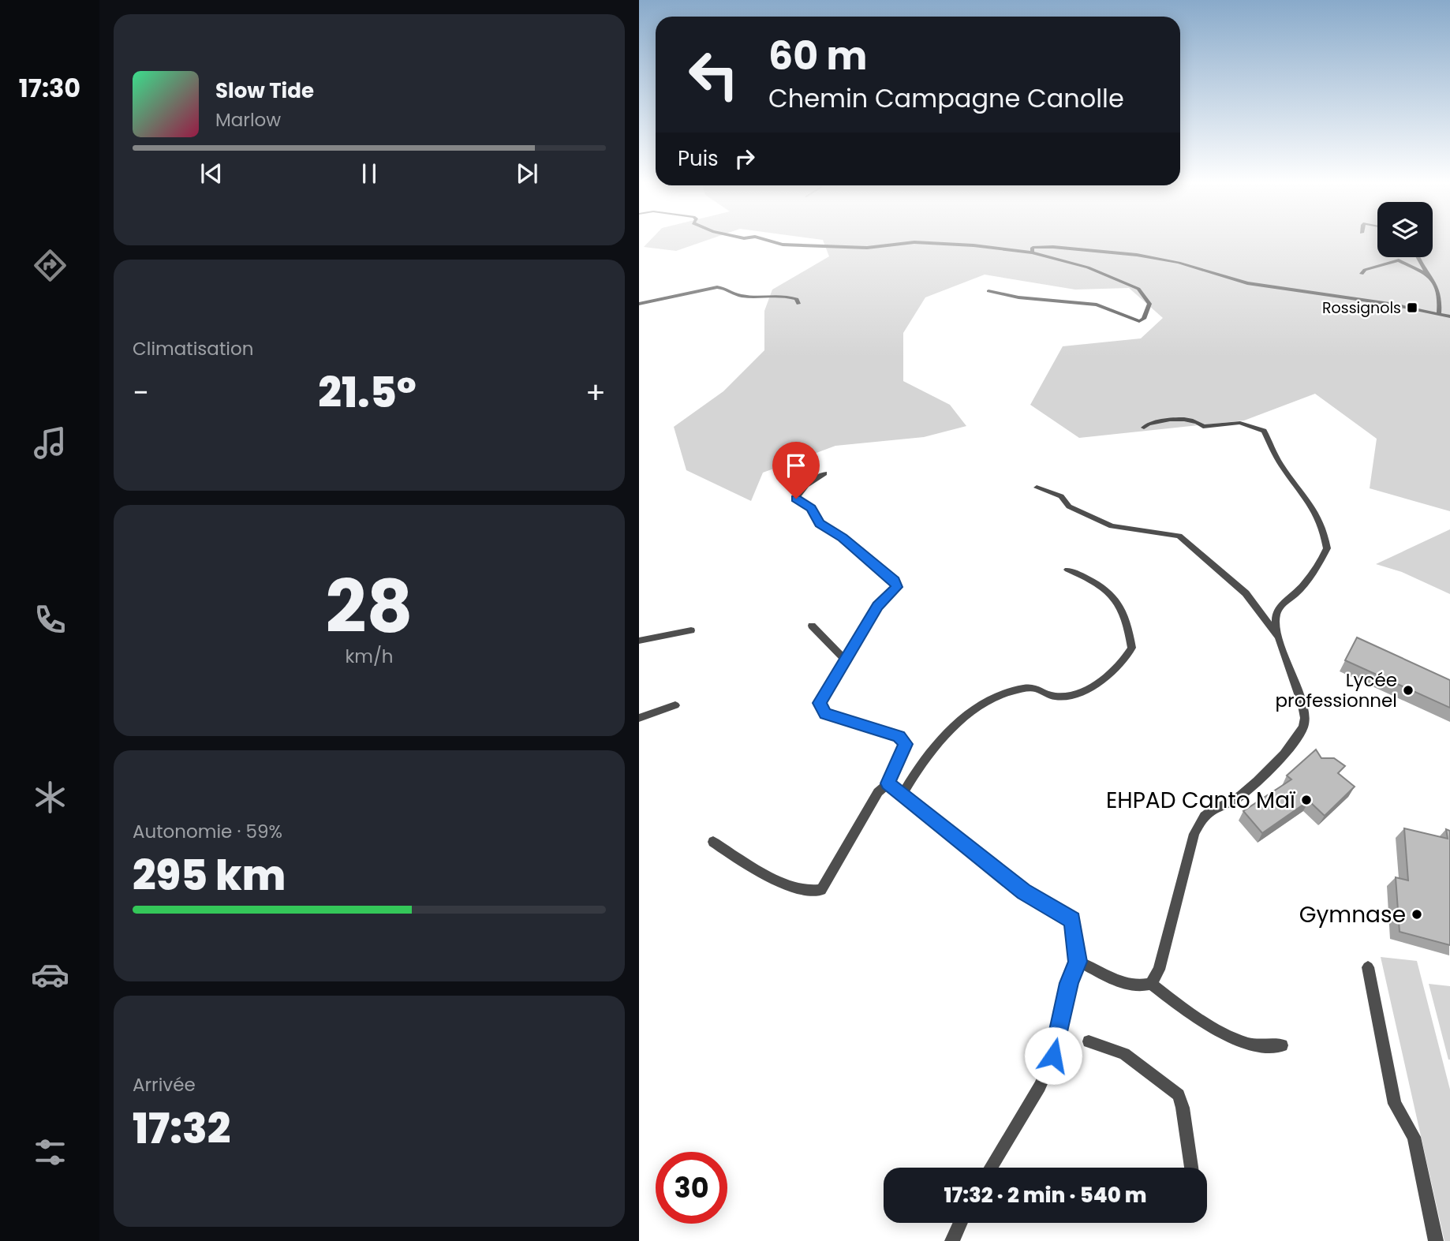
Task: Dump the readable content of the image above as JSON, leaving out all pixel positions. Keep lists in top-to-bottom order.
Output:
{
  "places": {
    "transit": ["Rossignols"],
    "other": ["Lycée professionnel", "EHPAD Canto Maï", "Gymnase"]
  },
  "page": {
    "tabs": "17:30",
    "turn": ["60 m", "Chemin Campagne Canolle"],
    "song": ["Slow Tide", "Marlow"],
    "then": "Puis",
    "tile": [
      "Climatisation",
      ["28", "km/h"],
      ["Autonomie · 59%", "295 km"],
      ["Arrivée", "17:32"]
    ],
    "heat": ["−", "21.5°", "+"],
    "limit": "30",
    "trip": "17:32 · 2 min · 540 m"
  }
}
